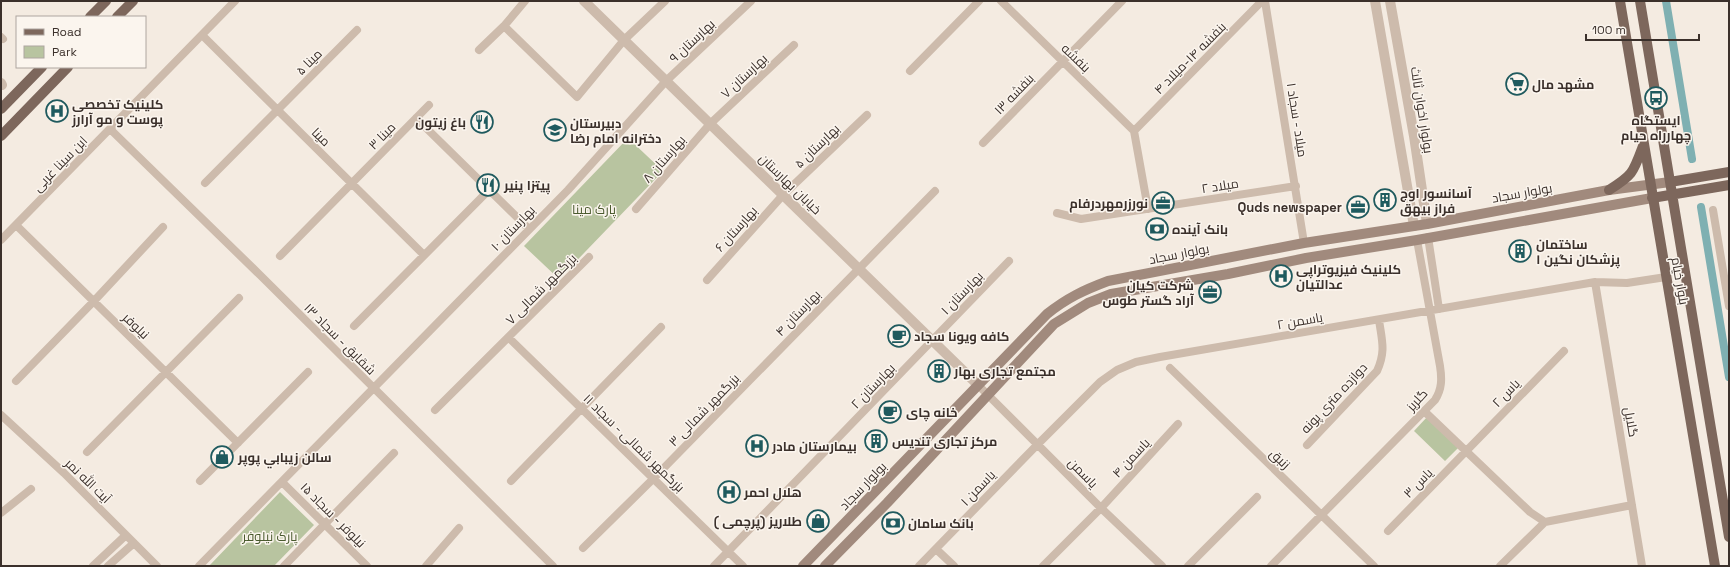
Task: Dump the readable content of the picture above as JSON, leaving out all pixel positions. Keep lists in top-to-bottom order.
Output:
{
  "streets": {
    "main road": ["بولوار سجاد", "بلوار خیام"],
    "street": [
      "بهارستان ۹",
      "بنفشه",
      "بنفشه ۱۴-میلاد ۴",
      "مینا ۵",
      "بهارستان ۷",
      "بنفشه ۱۳",
      "بولوار اخوان ثالث",
      "میلاد - سجاد ۱",
      "مینا ۳",
      "مینا",
      "بهارستان ۵",
      "بهارستان ۸",
      "ابن سینا غربی",
      "خیابان بهارستان",
      "میلاد ۲",
      "بهارستان ۱۰",
      "بهارستان ۶",
      "بزرگمهر شمالی ۷",
      "بهارستان ۱",
      "بهارستان ۴",
      "یاسمن ۲",
      "نیلوفر",
      "شقایق - سجاد ۱۳",
      "بهارستان ۲",
      "یاس ۲",
      "دوازده متری پونه",
      "گلریز",
      "بزرگمهر شمالی ۳",
      "گلایل",
      "بزرگمهر شمالی - سجاد ۱۱",
      "یاسمن ۴",
      "زنبق",
      "یاسمن",
      "آیت الله نمر",
      "یاس ۳",
      "یاسمن ۱",
      "نیلوفر - سجاد ۱۵"
    ]
  },
  "crossings": [
    ["بهارستان ۹", "خیابان بهارستان"],
    ["بهارستان ۹", "بهارستان ۱۰"],
    ["بنفشه", "بنفشه ۱۴-میلاد ۴"],
    ["بنفشه", "بنفشه ۱۳"],
    ["مینا ۵", "مینا"],
    ["بهارستان ۷", "بهارستان ۸"],
    ["بهارستان ۷", "خیابان بهارستان"],
    ["بولوار اخوان ثالث", "بولوار سجاد"],
    ["میلاد - سجاد ۱", "میلاد ۲"],
    ["میلاد - سجاد ۱", "بولوار سجاد"],
    ["مینا ۳", "مینا"],
    ["مینا", "ابن سینا غربی"],
    ["بهارستان ۵", "خیابان بهارستان"],
    ["بهارستان ۵", "بهارستان ۶"],
    ["بهارستان ۸", "خیابان بهارستان"],
    ["ابن سینا غربی", "نیلوفر"],
    ["ابن سینا غربی", "شقایق - سجاد ۱۳"],
    ["خیابان بهارستان", "بولوار سجاد"],
    ["خیابان بهارستان", "بهارستان ۱۰"],
    ["خیابان بهارستان", "بهارستان ۶"],
    ["خیابان بهارستان", "بهارستان ۱"],
    ["خیابان بهارستان", "بهارستان ۴"],
    ["خیابان بهارستان", "بهارستان ۲"],
    ["خیابان بهارستان", "یاسمن"],
    ["بولوار سجاد", "بلوار خیام"],
    ["بولوار سجاد", "گلریز"],
    ["بولوار سجاد", "یاسمن"],
    ["بهارستان ۱۰", "شقایق - سجاد ۱۳"],
    ["بهارستان ۱۰", "نیلوفر - سجاد ۱۵"],
    ["بلوار خیام", "یاسمن ۲"],
    ["بزرگمهر شمالی ۷", "بزرگمهر شمالی - سجاد ۱۱"],
    ["بهارستان ۱", "بهارستان ۲"],
    ["بهارستان ۴", "بزرگمهر شمالی ۳"],
    ["یاسمن ۲", "دوازده متری پونه"],
    ["یاسمن ۲", "گلریز"],
    ["یاسمن ۲", "گلایل"],
    ["یاسمن ۲", "یاسمن"],
    ["یاسمن ۲", "یاسمن ۱"],
    ["بهارستان ۲", "بزرگمهر شمالی - سجاد ۱۱"],
    ["یاس ۲", "یاس ۳"],
    ["گلریز", "زنبق"],
    ["بزرگمهر شمالی ۳", "بزرگمهر شمالی - سجاد ۱۱"],
    ["یاسمن ۴", "یاسمن"],
    ["یاسمن", "یاسمن ۱"]
  ],
  "parks": ["پارک مینا", "پارک نیلوفر"],
  "places": {
    "supermarket": ["مشهد مال"],
    "bus stop": ["ایستگاه چهارراه حیام"],
    "hospital": [
      "کلینیک تخصصی پوست و مو آرارز",
      "کلینیک فیزیوتراپی عدالتیان",
      "بیمارستان مادر",
      "هلال احمر"
    ],
    "restaurant": ["باغ زیتون", "پیتزا پنیر"],
    "school or university": ["دبیرستان دخترانه امام رضا"],
    "building": [
      "آسانسور اوج فراز بیهق",
      "ساختمان پزشکان نگین ۱",
      "مجتمع تجاری بهار",
      "مرکز تجاری تندیس"
    ],
    "office": ["نورزرمهردرفام", "Quds newspaper", "شرکت کیان آراد گستر طوس"],
    "bank": ["بانک آینده", "بانک سامان"],
    "cafe": ["کافه ویونا سجاد", "خانه چای"],
    "shop": ["سالن زيبابي پوپر", "طلاریز (پرچمی )"]
  },
  "legend": ["Road", "Park"],
  "scale_bar": "100 m"
}
